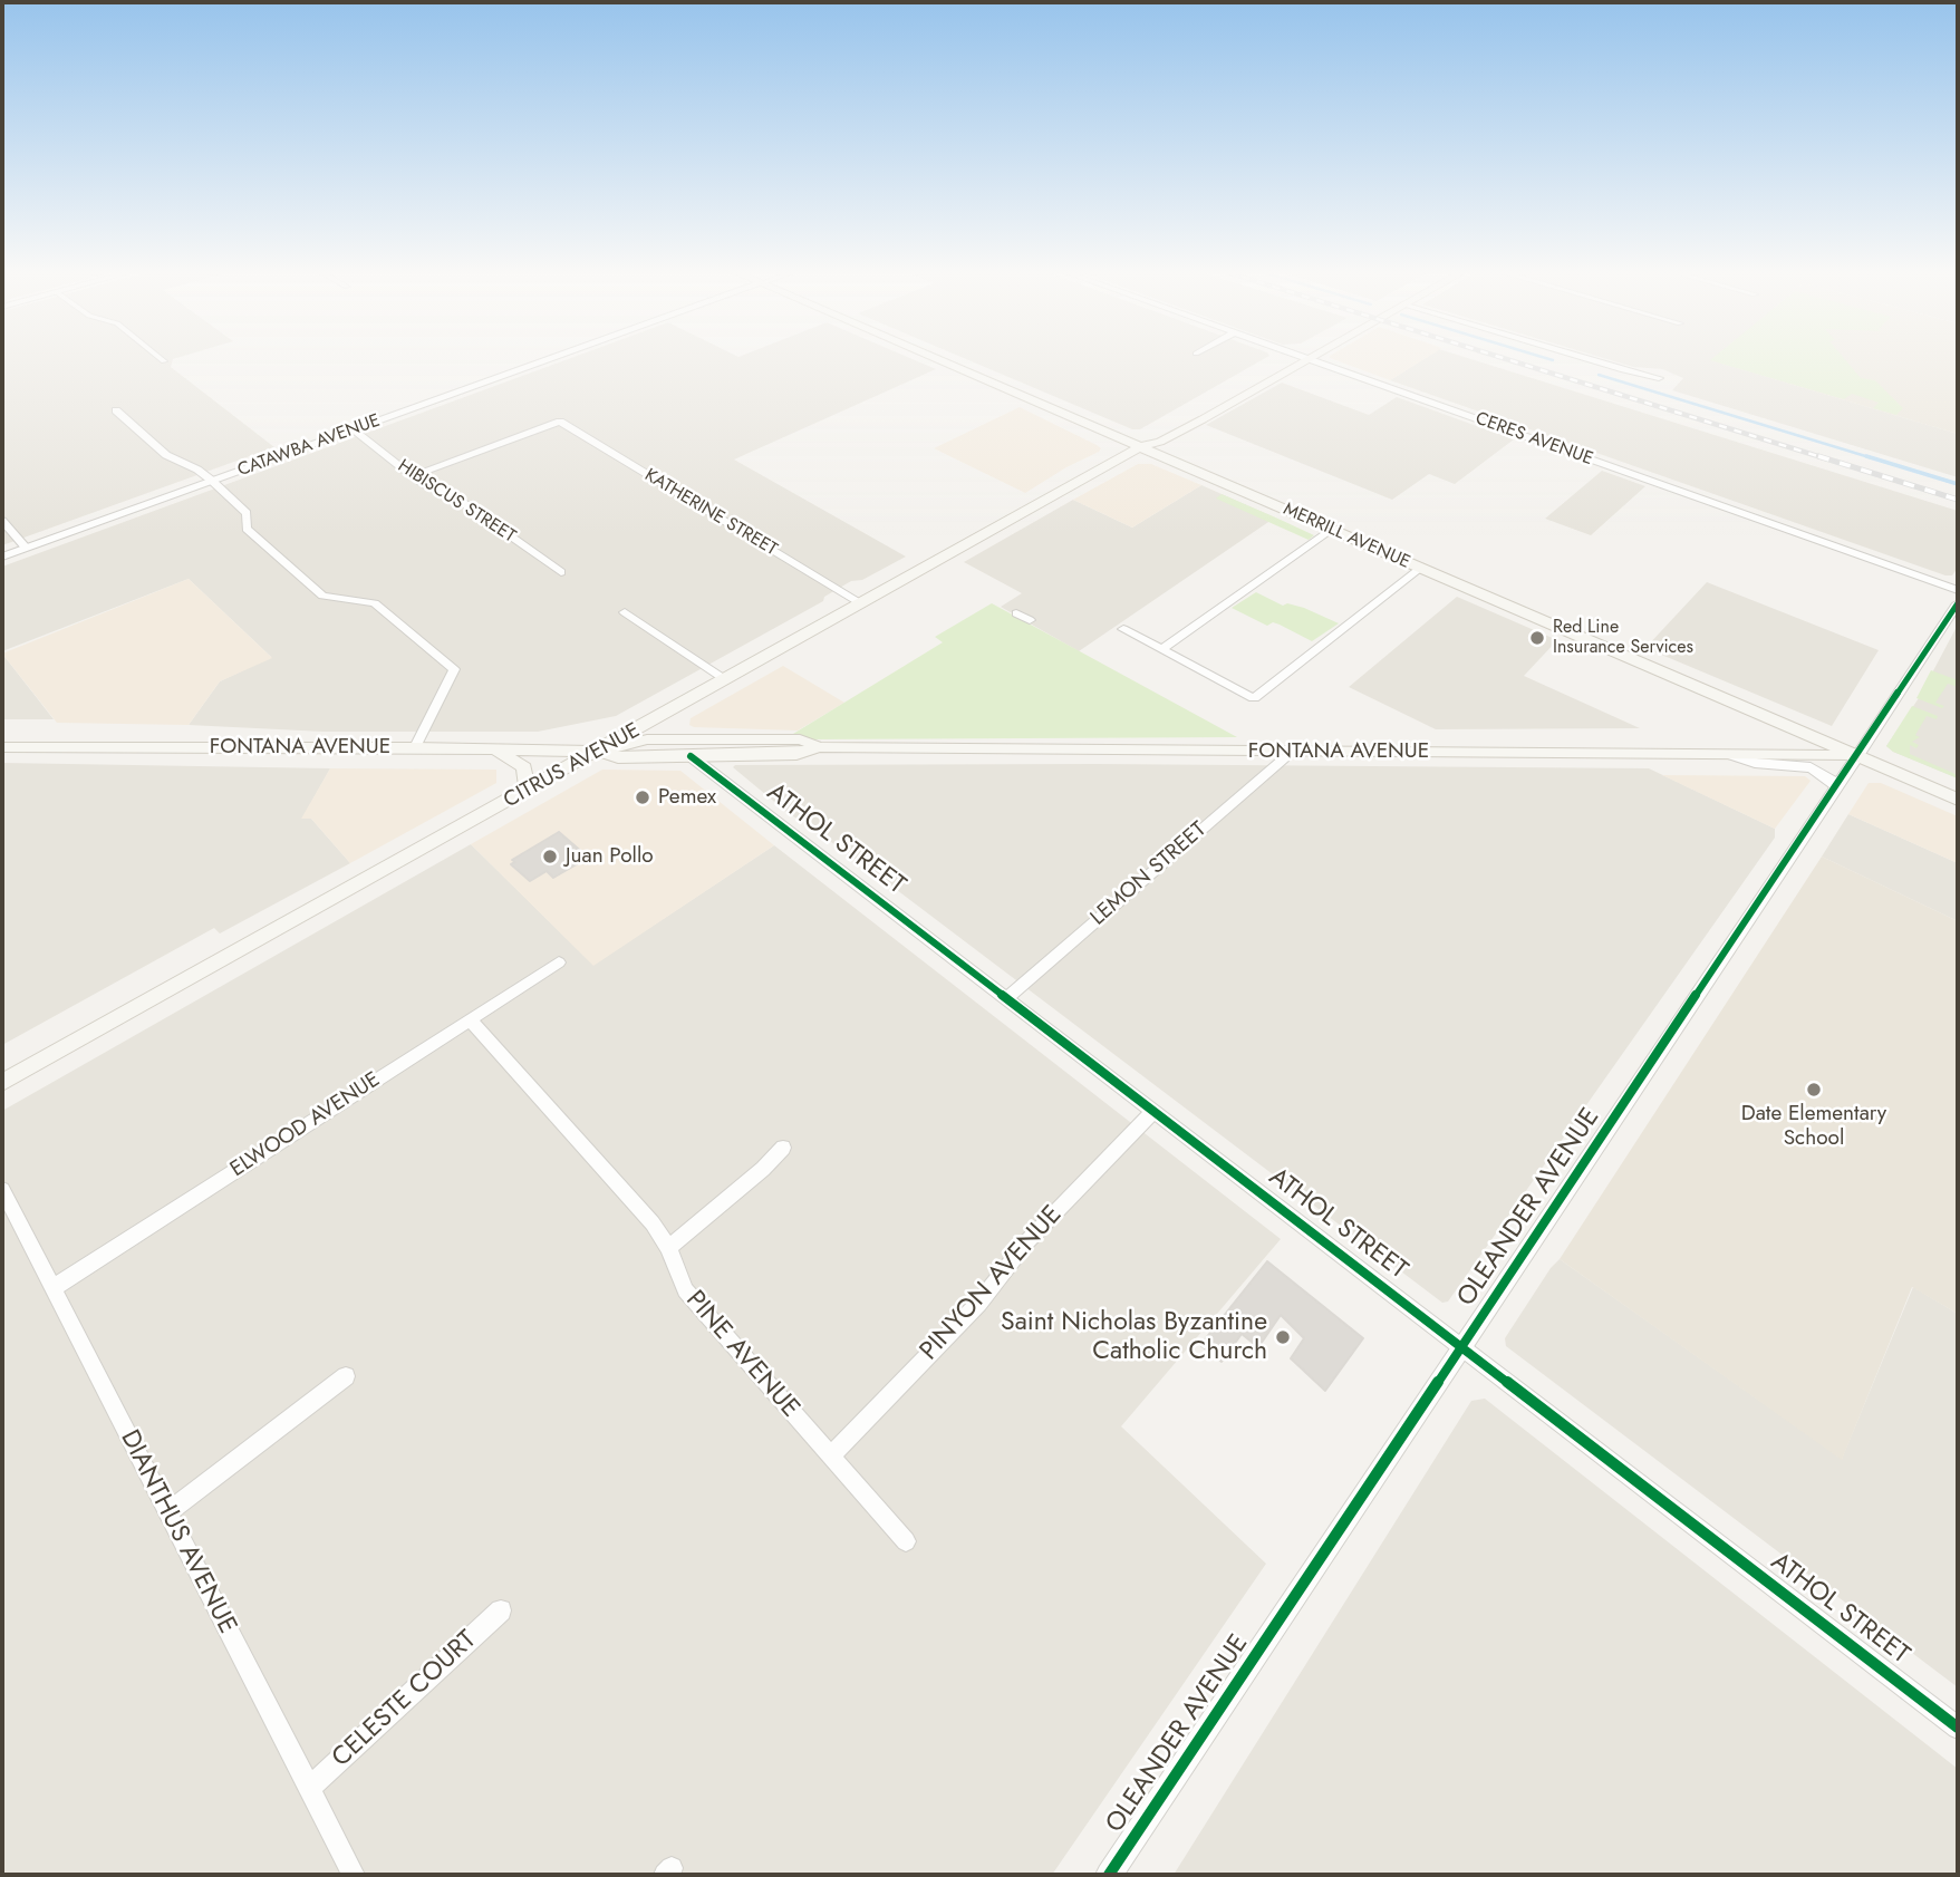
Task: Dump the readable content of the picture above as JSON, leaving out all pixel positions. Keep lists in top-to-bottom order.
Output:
{
  "streets": {
    "main road": ["MERRILL AVENUE", "FONTANA AVENUE", "CITRUS AVENUE"],
    "street": [
      "CERES AVENUE",
      "CATAWBA AVENUE",
      "HIBISCUS STREET",
      "KATHERINE STREET",
      "ATHOL STREET",
      "LEMON STREET",
      "ELWOOD AVENUE",
      "OLEANDER AVENUE",
      "PINYON AVENUE",
      "PINE AVENUE",
      "DIANTHUS AVENUE",
      "CELESTE COURT"
    ]
  },
  "crossings": [
    ["CATAWBA AVENUE", "HIBISCUS STREET"],
    ["HIBISCUS STREET", "KATHERINE STREET"],
    ["KATHERINE STREET", "CITRUS AVENUE"],
    ["MERRILL AVENUE", "FONTANA AVENUE"],
    ["MERRILL AVENUE", "CITRUS AVENUE"],
    ["MERRILL AVENUE", "OLEANDER AVENUE"],
    ["FONTANA AVENUE", "CITRUS AVENUE"],
    ["FONTANA AVENUE", "ATHOL STREET"],
    ["FONTANA AVENUE", "LEMON STREET"],
    ["FONTANA AVENUE", "OLEANDER AVENUE"],
    ["ATHOL STREET", "LEMON STREET"],
    ["ATHOL STREET", "OLEANDER AVENUE"],
    ["ATHOL STREET", "PINYON AVENUE"],
    ["ELWOOD AVENUE", "PINE AVENUE"],
    ["ELWOOD AVENUE", "DIANTHUS AVENUE"],
    ["PINYON AVENUE", "PINE AVENUE"],
    ["DIANTHUS AVENUE", "CELESTE COURT"]
  ],
  "places": [
    "Red Line Insurance Services",
    "Pemex",
    "Juan Pollo",
    "Date Elementary School",
    "Saint Nicholas Byzantine Catholic Church"
  ]
}
